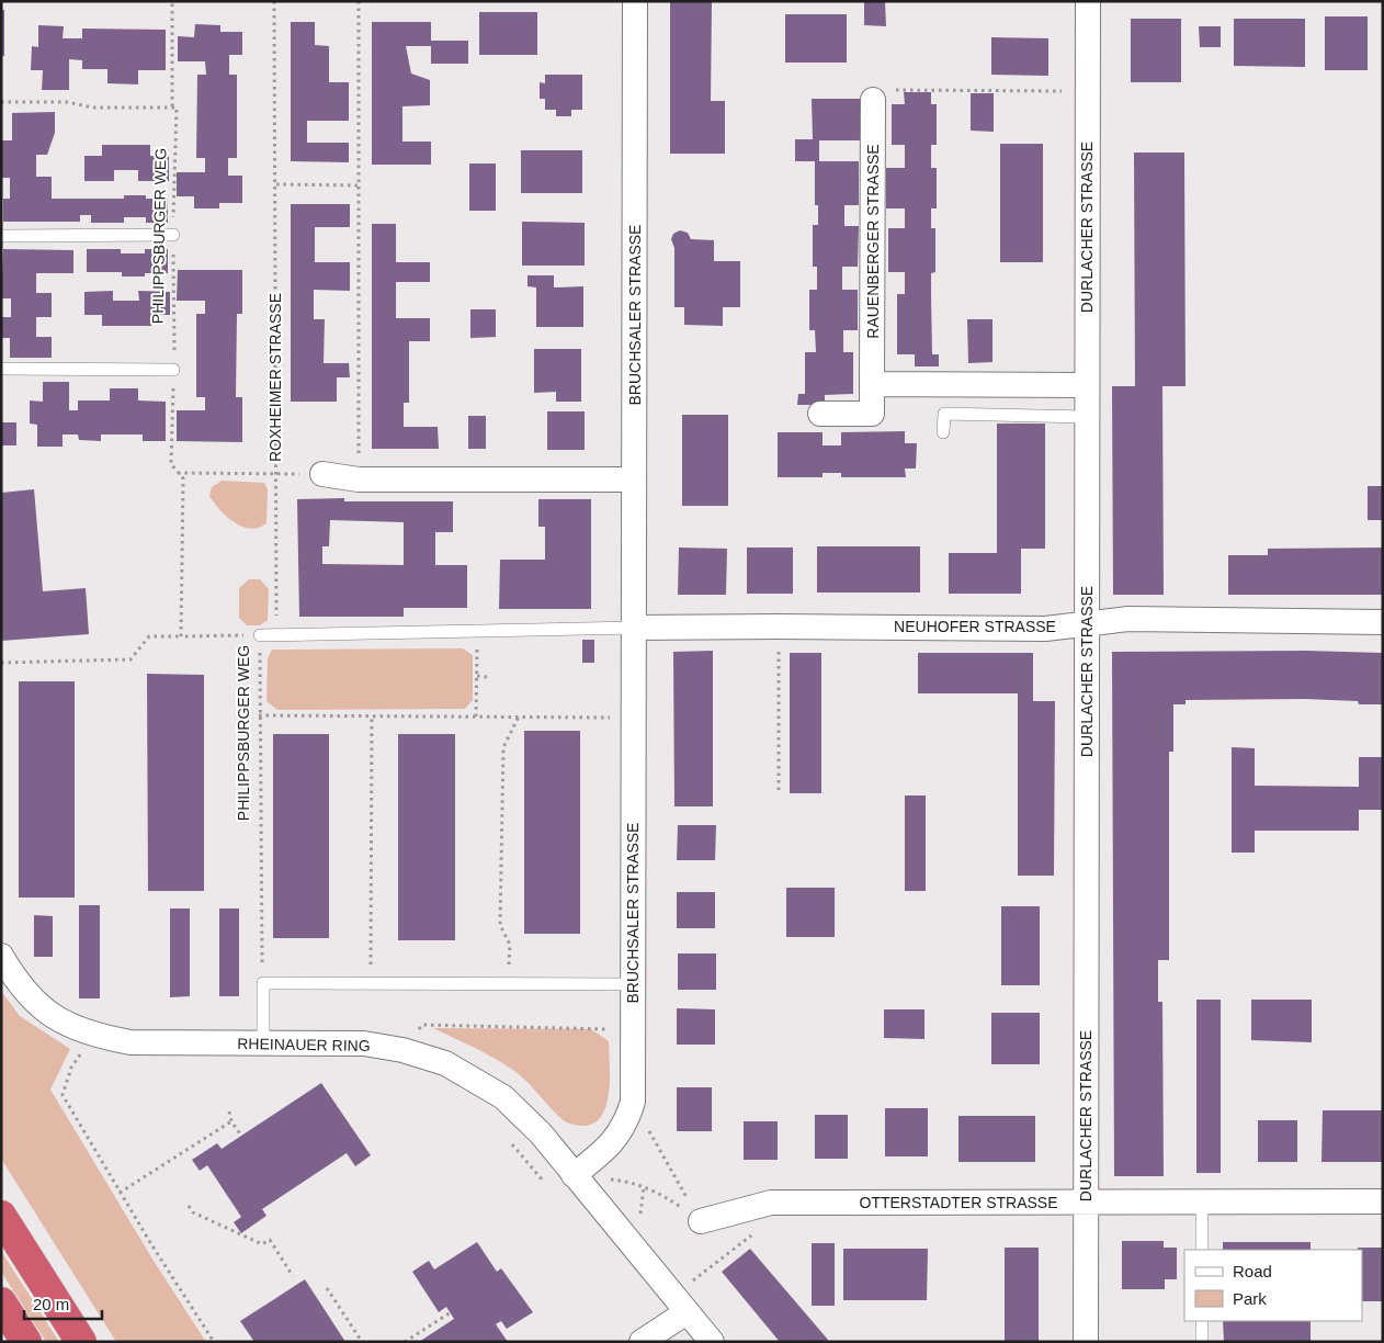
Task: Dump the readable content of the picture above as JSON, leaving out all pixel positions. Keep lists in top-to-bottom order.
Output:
{
  "streets": {
    "street": [
      "DURLACHER STRASSE",
      "RAUENBERGER STRASSE",
      "BRUCHSALER STRASSE",
      "NEUHOFER STRASSE",
      "RHEINAUER RING",
      "OTTERSTADTER STRASSE"
    ],
    "path": ["PHILIPPSBURGER WEG", "ROXHEIMER STRASSE"]
  },
  "crossings": [
    ["DURLACHER STRASSE", "NEUHOFER STRASSE"],
    ["DURLACHER STRASSE", "OTTERSTADTER STRASSE"],
    ["PHILIPPSBURGER WEG", "ROXHEIMER STRASSE"],
    ["BRUCHSALER STRASSE", "NEUHOFER STRASSE"],
    ["BRUCHSALER STRASSE", "RHEINAUER RING"]
  ],
  "legend": ["Road", "Park"],
  "scale_bar": "20 m"
}
